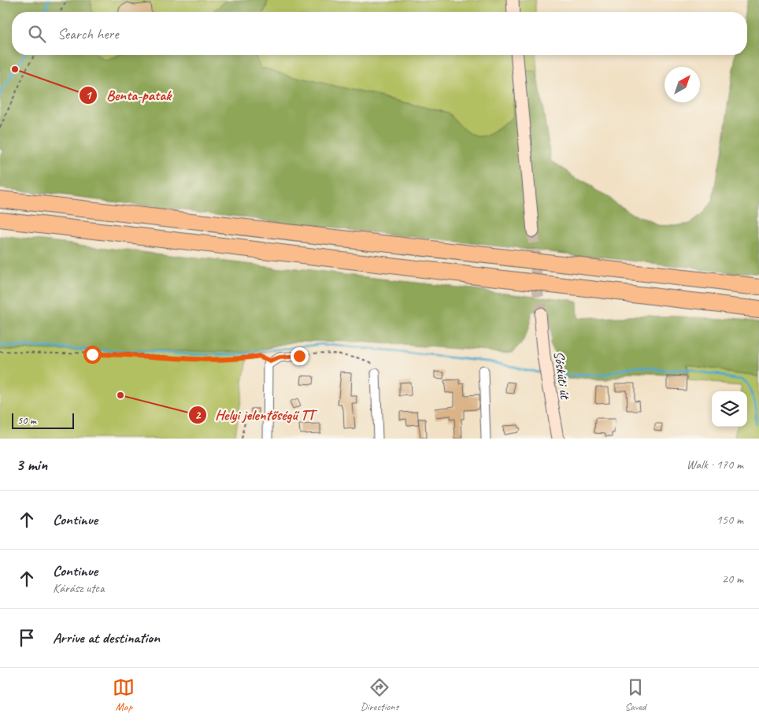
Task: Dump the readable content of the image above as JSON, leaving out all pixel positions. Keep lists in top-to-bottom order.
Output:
{
  "streets": {
    "main road": ["Sóskúti út"]
  },
  "places": ["Benta-patak", "Helyi jelentőségű TT"],
  "scale_bar": "50 m",
  "north": "top right",
  "page": {
    "search": "Search here",
    "scale": "50 m",
    "heading": ["3 min", "Walk · 170 m"],
    "list": [
      ["Continue", "150 m"],
      ["Continue", "Kárász utca", "20 m"],
      "Arrive at destination"
    ],
    "nav": ["Map", "Directions", "Saved"]
  }
}
